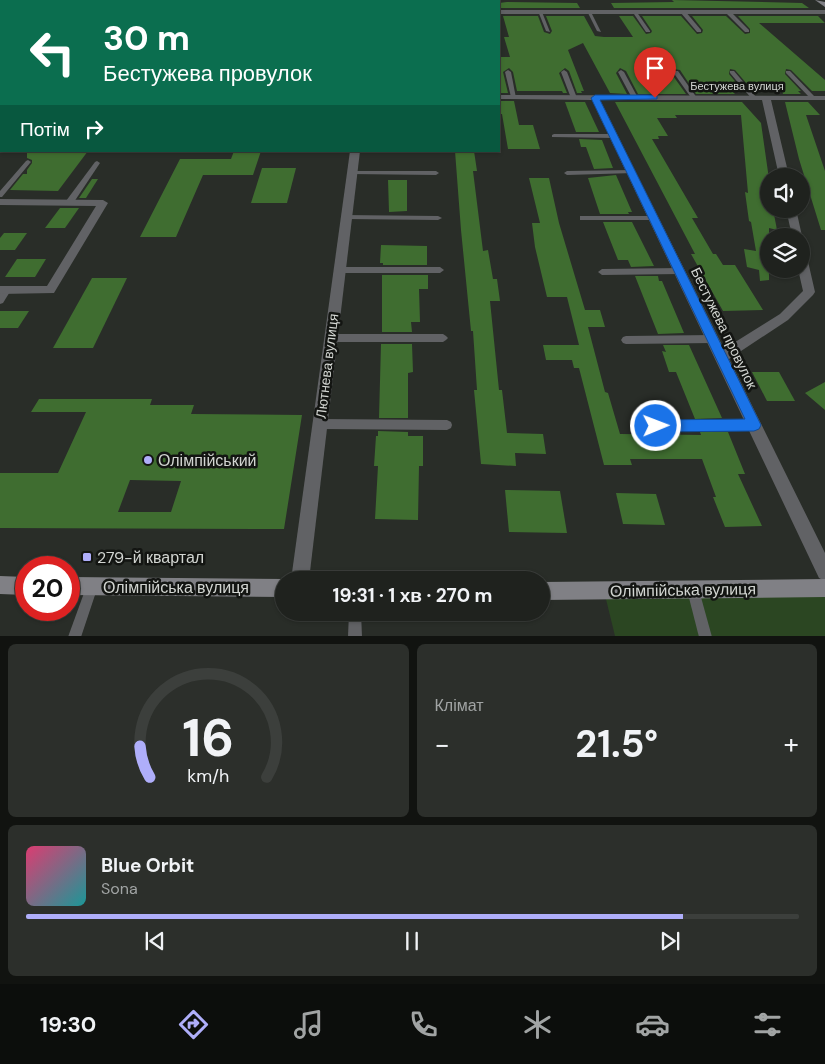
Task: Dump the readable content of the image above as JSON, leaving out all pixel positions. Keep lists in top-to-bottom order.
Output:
{
  "streets": {
    "main road": ["Олімпійська вулиця"],
    "street": ["Бестужева вулиця", "Бестужева провулок", "Лютнева вулиця"]
  },
  "crossings": [
    ["Бестужева вулиця", "Бестужева провулок"]
  ],
  "places": {
    "other": ["Олімпійський"],
    "transit": ["279-й квартал"]
  },
  "page": {
    "turn": ["30 m", "Бестужева провулок"],
    "then": "Потім",
    "limit": "20",
    "trip": "19:31 · 1 хв · 270 m",
    "tile": "Клімат",
    "heat": ["−", "21.5°", "+"],
    "song": ["Blue Orbit", "Sona"],
    "tabs": "19:30",
    "gauge": ["16", "km/h"]
  }
}
